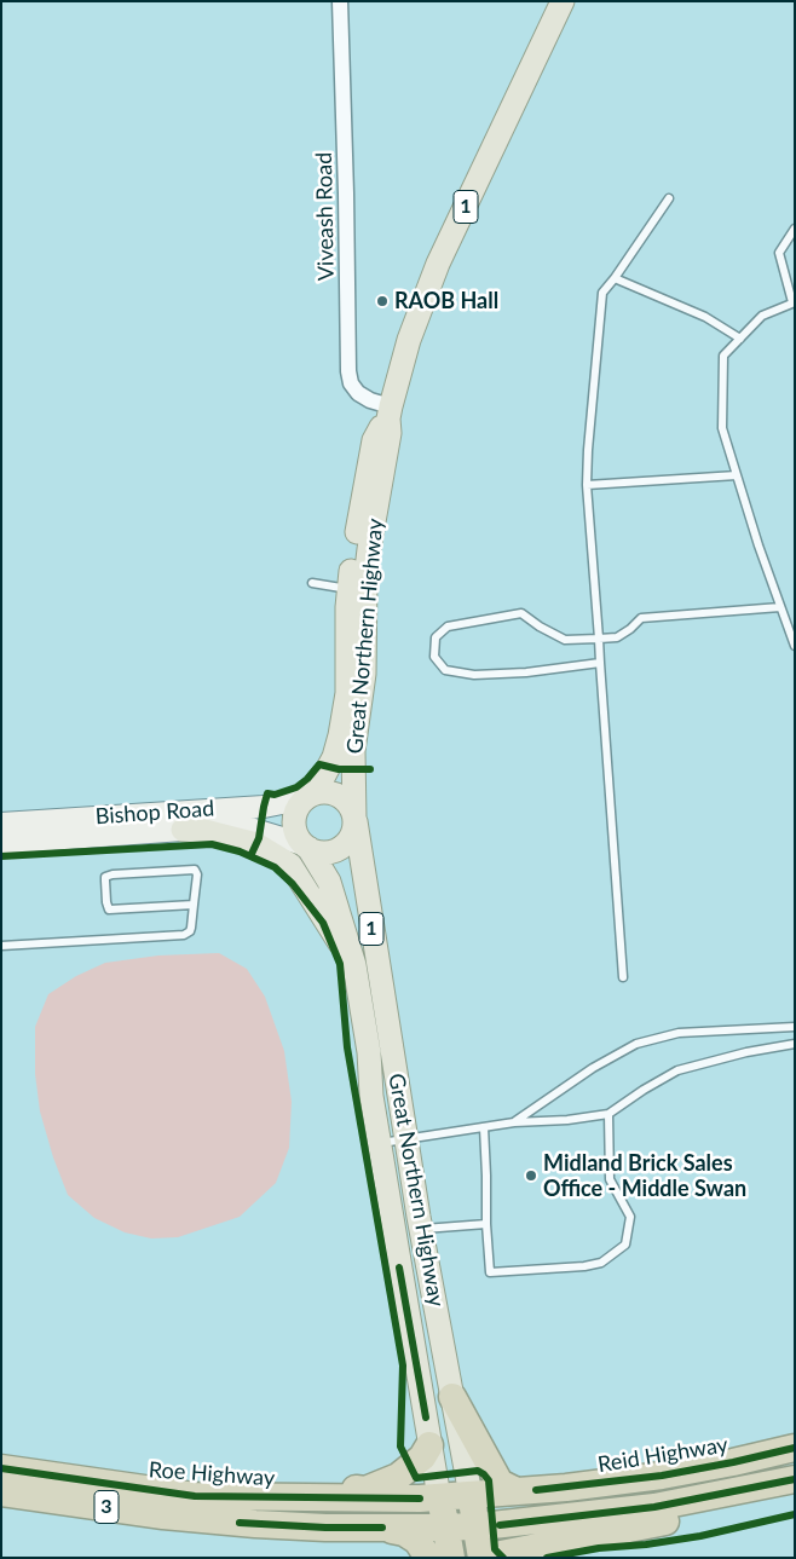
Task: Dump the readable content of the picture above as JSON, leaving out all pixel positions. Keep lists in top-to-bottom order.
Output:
{
  "streets": {
    "highway": [
      "1",
      "Great Northern Highway",
      "Reid Highway",
      "Roe Highway",
      "3"
    ],
    "street": ["Viveash Road", "Bishop Road"]
  },
  "crossings": [
    ["1", "Great Northern Highway"],
    ["1", "Bishop Road"],
    ["Viveash Road", "Great Northern Highway"],
    ["Great Northern Highway", "Bishop Road"],
    ["Great Northern Highway", "Reid Highway"],
    ["Great Northern Highway", "Roe Highway"],
    ["Great Northern Highway", "3"],
    ["Reid Highway", "Roe Highway"],
    ["Roe Highway", "3"]
  ],
  "places": ["RAOB Hall", "Midland Brick Sales Office - Middle Swan"]
}
